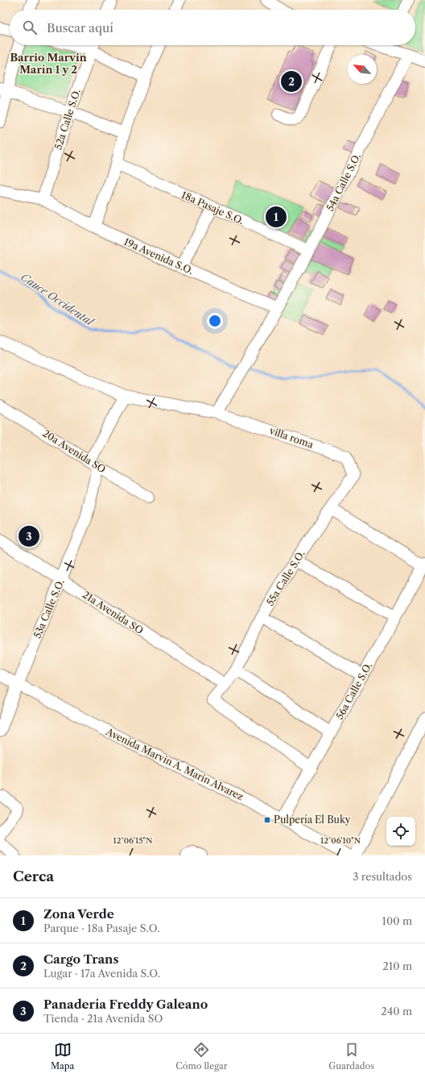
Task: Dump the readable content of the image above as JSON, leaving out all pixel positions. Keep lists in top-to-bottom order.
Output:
{
  "streets": {
    "street": [
      "52a Calle S.O.",
      "54a Calle S.O.",
      "18a Pasaje S.O.",
      "19a Avenida S.O.",
      "villa roma",
      "20a Avenida SO",
      "55a Calle S.O.",
      "53a Calle S.O.",
      "21a Avenida SO",
      "56a Calle S.O.",
      "Avenida Marvin A. Marin Alvarez"
    ]
  },
  "crossings": [
    ["52a Calle S.O.", "19a Avenida S.O."],
    ["54a Calle S.O.", "18a Pasaje S.O."],
    ["54a Calle S.O.", "19a Avenida S.O."],
    ["villa roma", "55a Calle S.O."],
    ["20a Avenida SO", "53a Calle S.O."],
    ["55a Calle S.O.", "21a Avenida SO"],
    ["55a Calle S.O.", "56a Calle S.O."],
    ["53a Calle S.O.", "21a Avenida SO"],
    ["53a Calle S.O.", "Avenida Marvin A. Marin Alvarez"],
    ["56a Calle S.O.", "Avenida Marvin A. Marin Alvarez"]
  ],
  "districts": ["Barrio Marvin Marín 1 y 2"],
  "water": ["Cauce Occidental"],
  "places": {
    "transit": ["Pulpería El Buky"]
  },
  "north": "top left",
  "page": {
    "search": "Buscar aquí",
    "pins": ["2", "1", "3"],
    "heading": ["Cerca", "3 resultados"],
    "list": [
      {
        "mark": "1",
        "name": "Zona Verde",
        "note": "Parque · 18a Pasaje S.O.",
        "value": "100 m"
      },
      {
        "mark": "2",
        "name": "Cargo Trans",
        "note": "Lugar · 17a Avenida S.O.",
        "value": "210 m"
      },
      {
        "mark": "3",
        "name": "Panadería Freddy Galeano",
        "note": "Tienda · 21a Avenida SO",
        "value": "240 m"
      }
    ],
    "nav": ["Mapa", "Cómo llegar", "Guardados"]
  },
  "coordinates": ["12°06'15\"N", "12°06'10\"N"]
}
